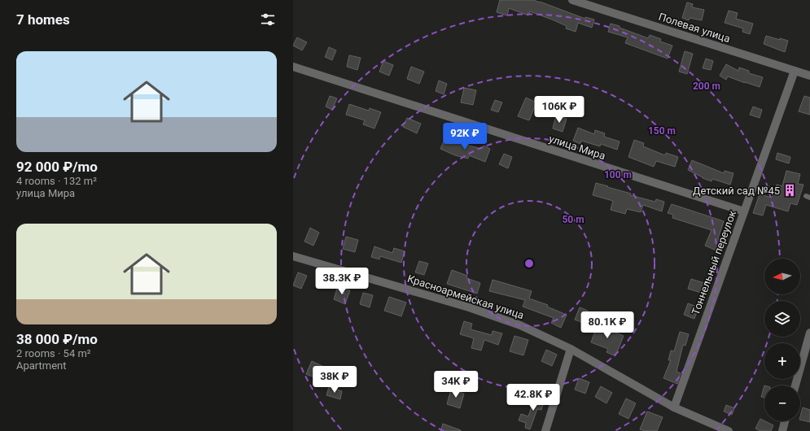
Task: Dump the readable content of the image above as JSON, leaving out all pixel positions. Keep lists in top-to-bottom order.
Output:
{
  "streets": {
    "street": [
      "Полевая улица",
      "улица Мира",
      "Тоннельный переулок",
      "Красноармейская улица"
    ]
  },
  "crossings": [
    ["Полевая улица", "Тоннельный переулок"],
    ["улица Мира", "Тоннельный переулок"],
    ["Тоннельный переулок", "Красноармейская улица"]
  ],
  "places": {
    "building": ["Детский сад №45"]
  },
  "north": "left",
  "page": {
    "heading": "7 homes",
    "list": [
      {
        "name": "92 000 ₽/mo",
        "note": "4 rooms · 132 m² · улица Мира"
      },
      {
        "name": "38 000 ₽/mo",
        "note": "2 rooms · 54 m² · Apartment"
      }
    ],
    "price": [
      "106K ₽",
      "92K ₽",
      "38.3K ₽",
      "80.1K ₽",
      "38K ₽",
      "34K ₽",
      "42.8K ₽"
    ],
    "map_buttons": ["+", "−"]
  },
  "rings": [
    "200 m",
    "150 m",
    "100 m",
    "50 m"
  ]
}
